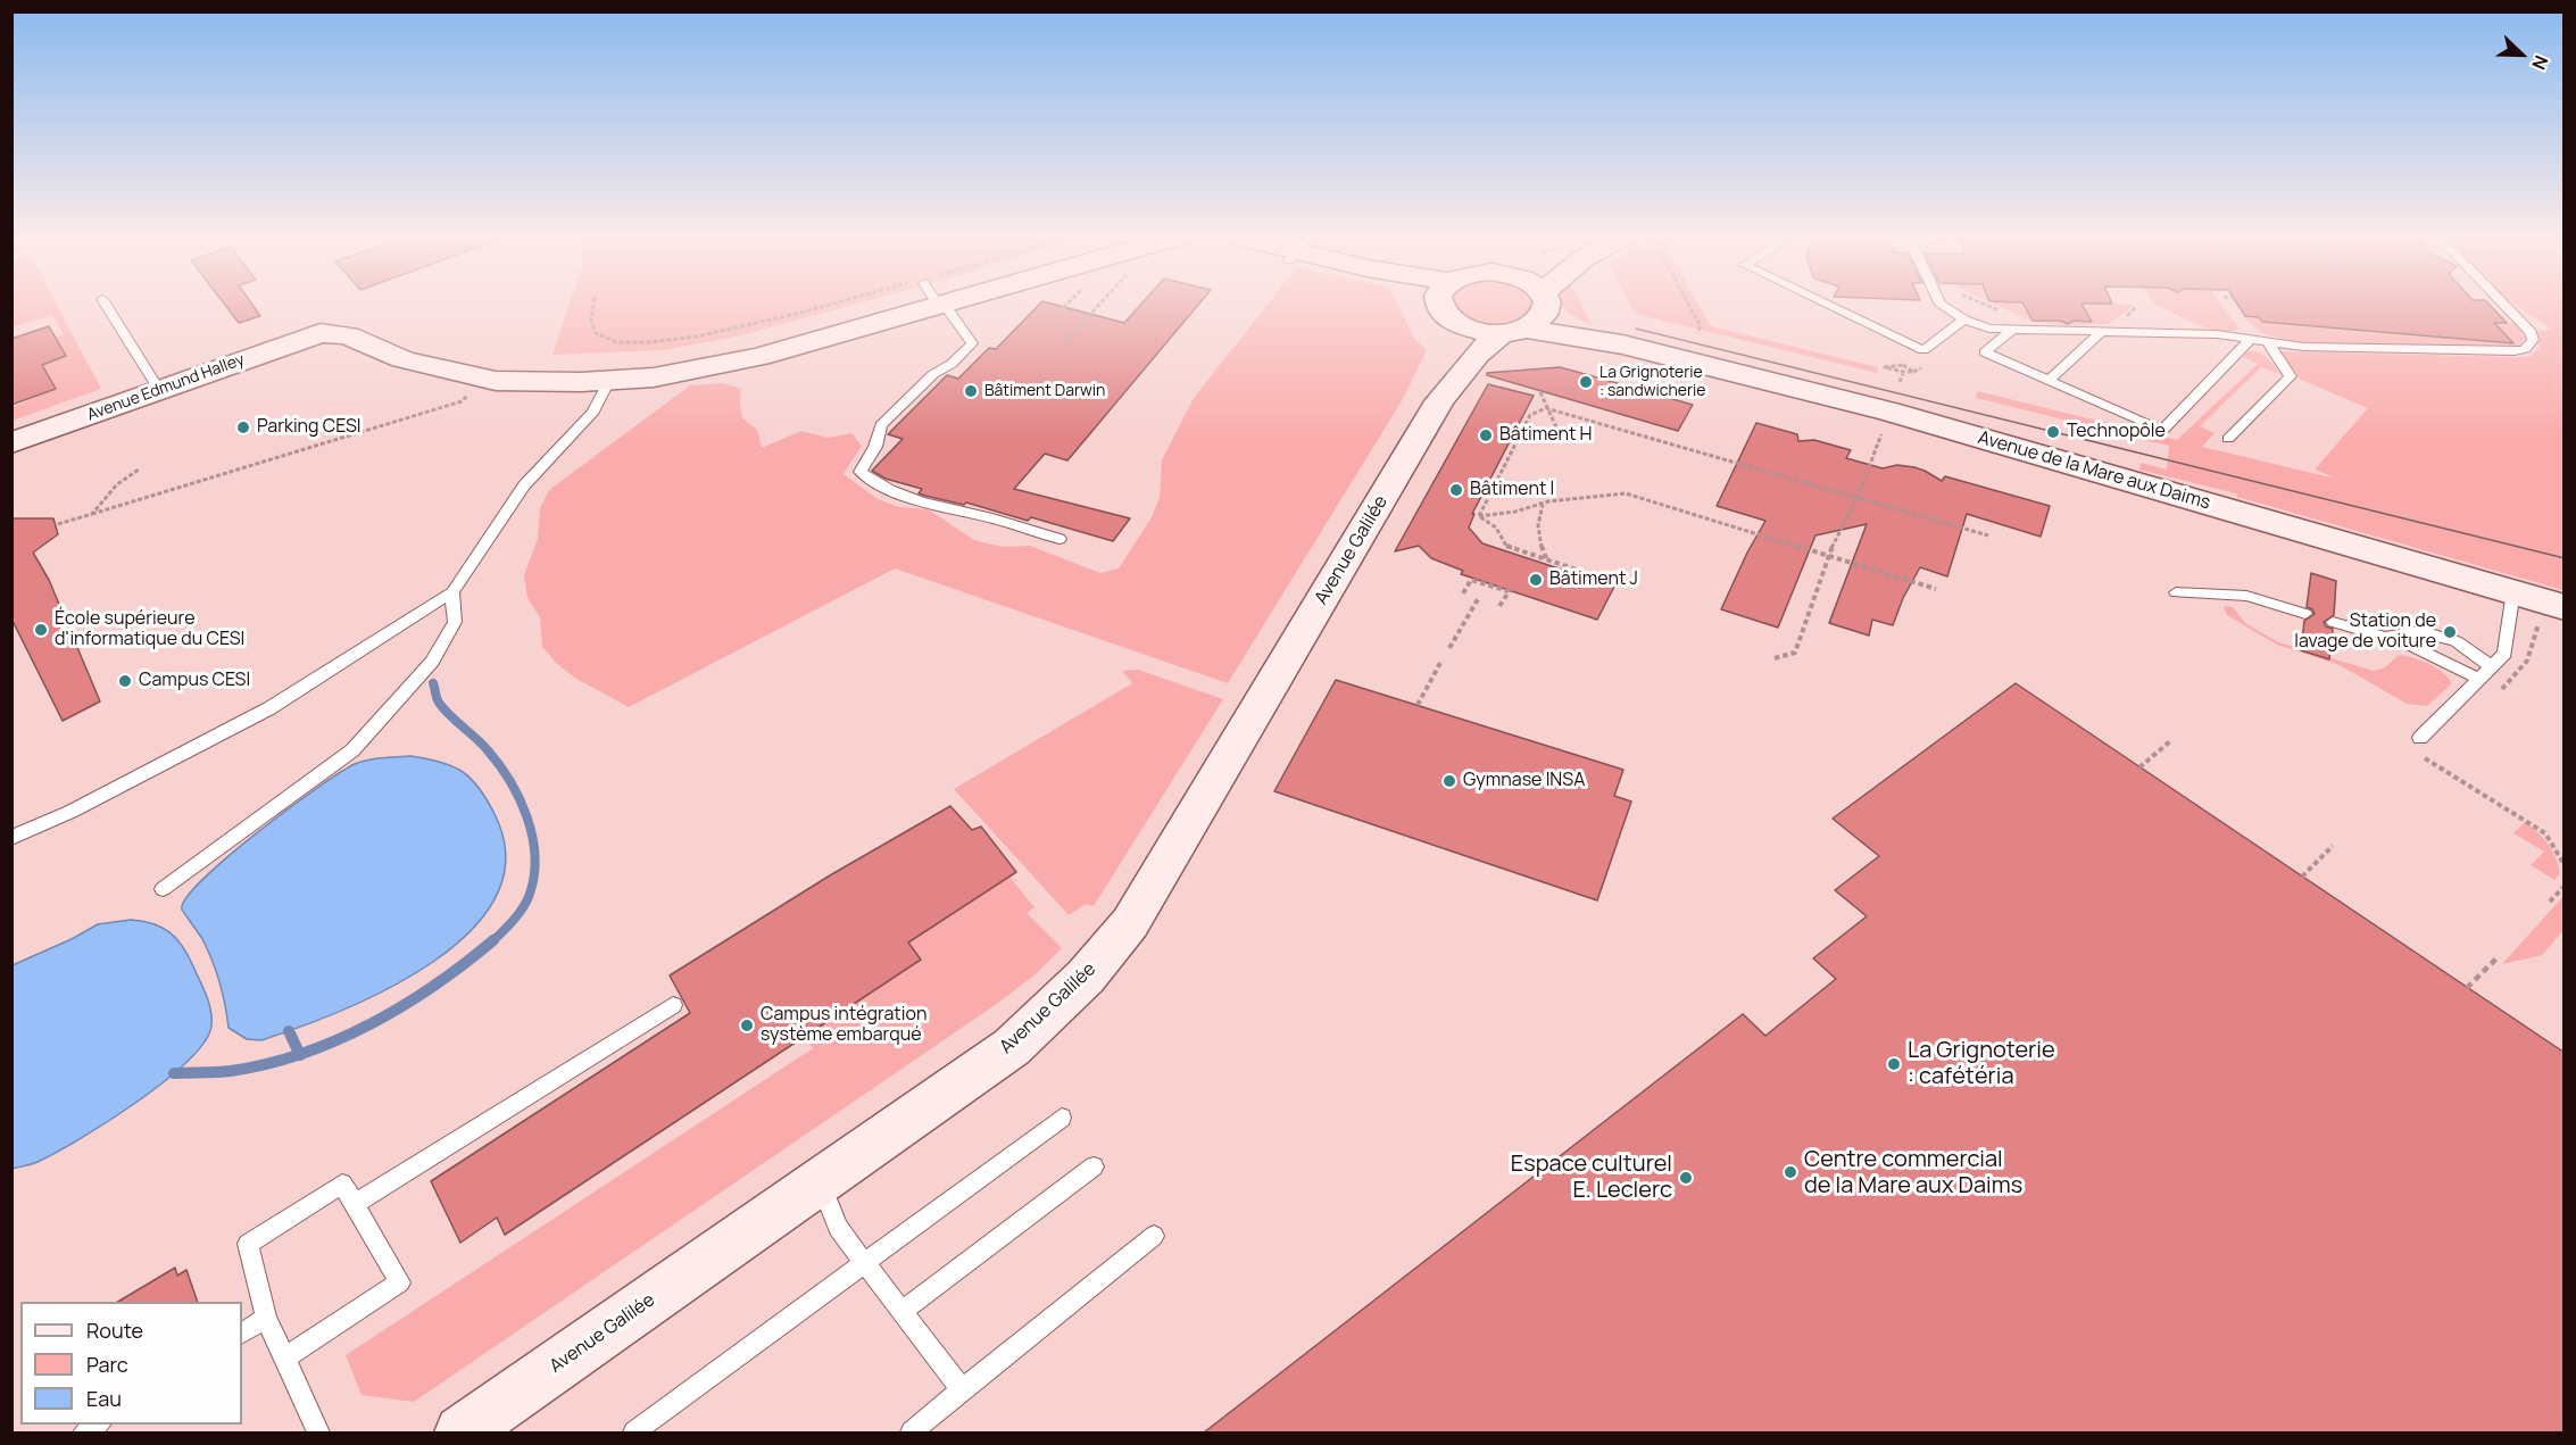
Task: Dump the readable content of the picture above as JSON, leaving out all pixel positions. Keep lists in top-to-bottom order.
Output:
{
  "streets": {
    "street": ["Avenue Edmund Halley", "Avenue de la Mare aux Daims", "Avenue Galilée"]
  },
  "crossings": [
    ["Avenue de la Mare aux Daims", "Avenue Galilée"]
  ],
  "places": [
    "La Grignoterie : sandwicherie",
    "Bâtiment Darwin",
    "Parking CESI",
    "Technopôle",
    "Bâtiment H",
    "Bâtiment I",
    "Bâtiment J",
    "École supérieure d'informatique du CESI",
    "Station de lavage de voiture",
    "Campus CESI",
    "Gymnase INSA",
    "Campus intégration système embarqué",
    "La Grignoterie : cafétéria",
    "Centre commercial de la Mare aux Daims",
    "Espace culturel E. Leclerc"
  ],
  "legend": ["Route", "Parc", "Eau"],
  "north": "bottom right"
}
